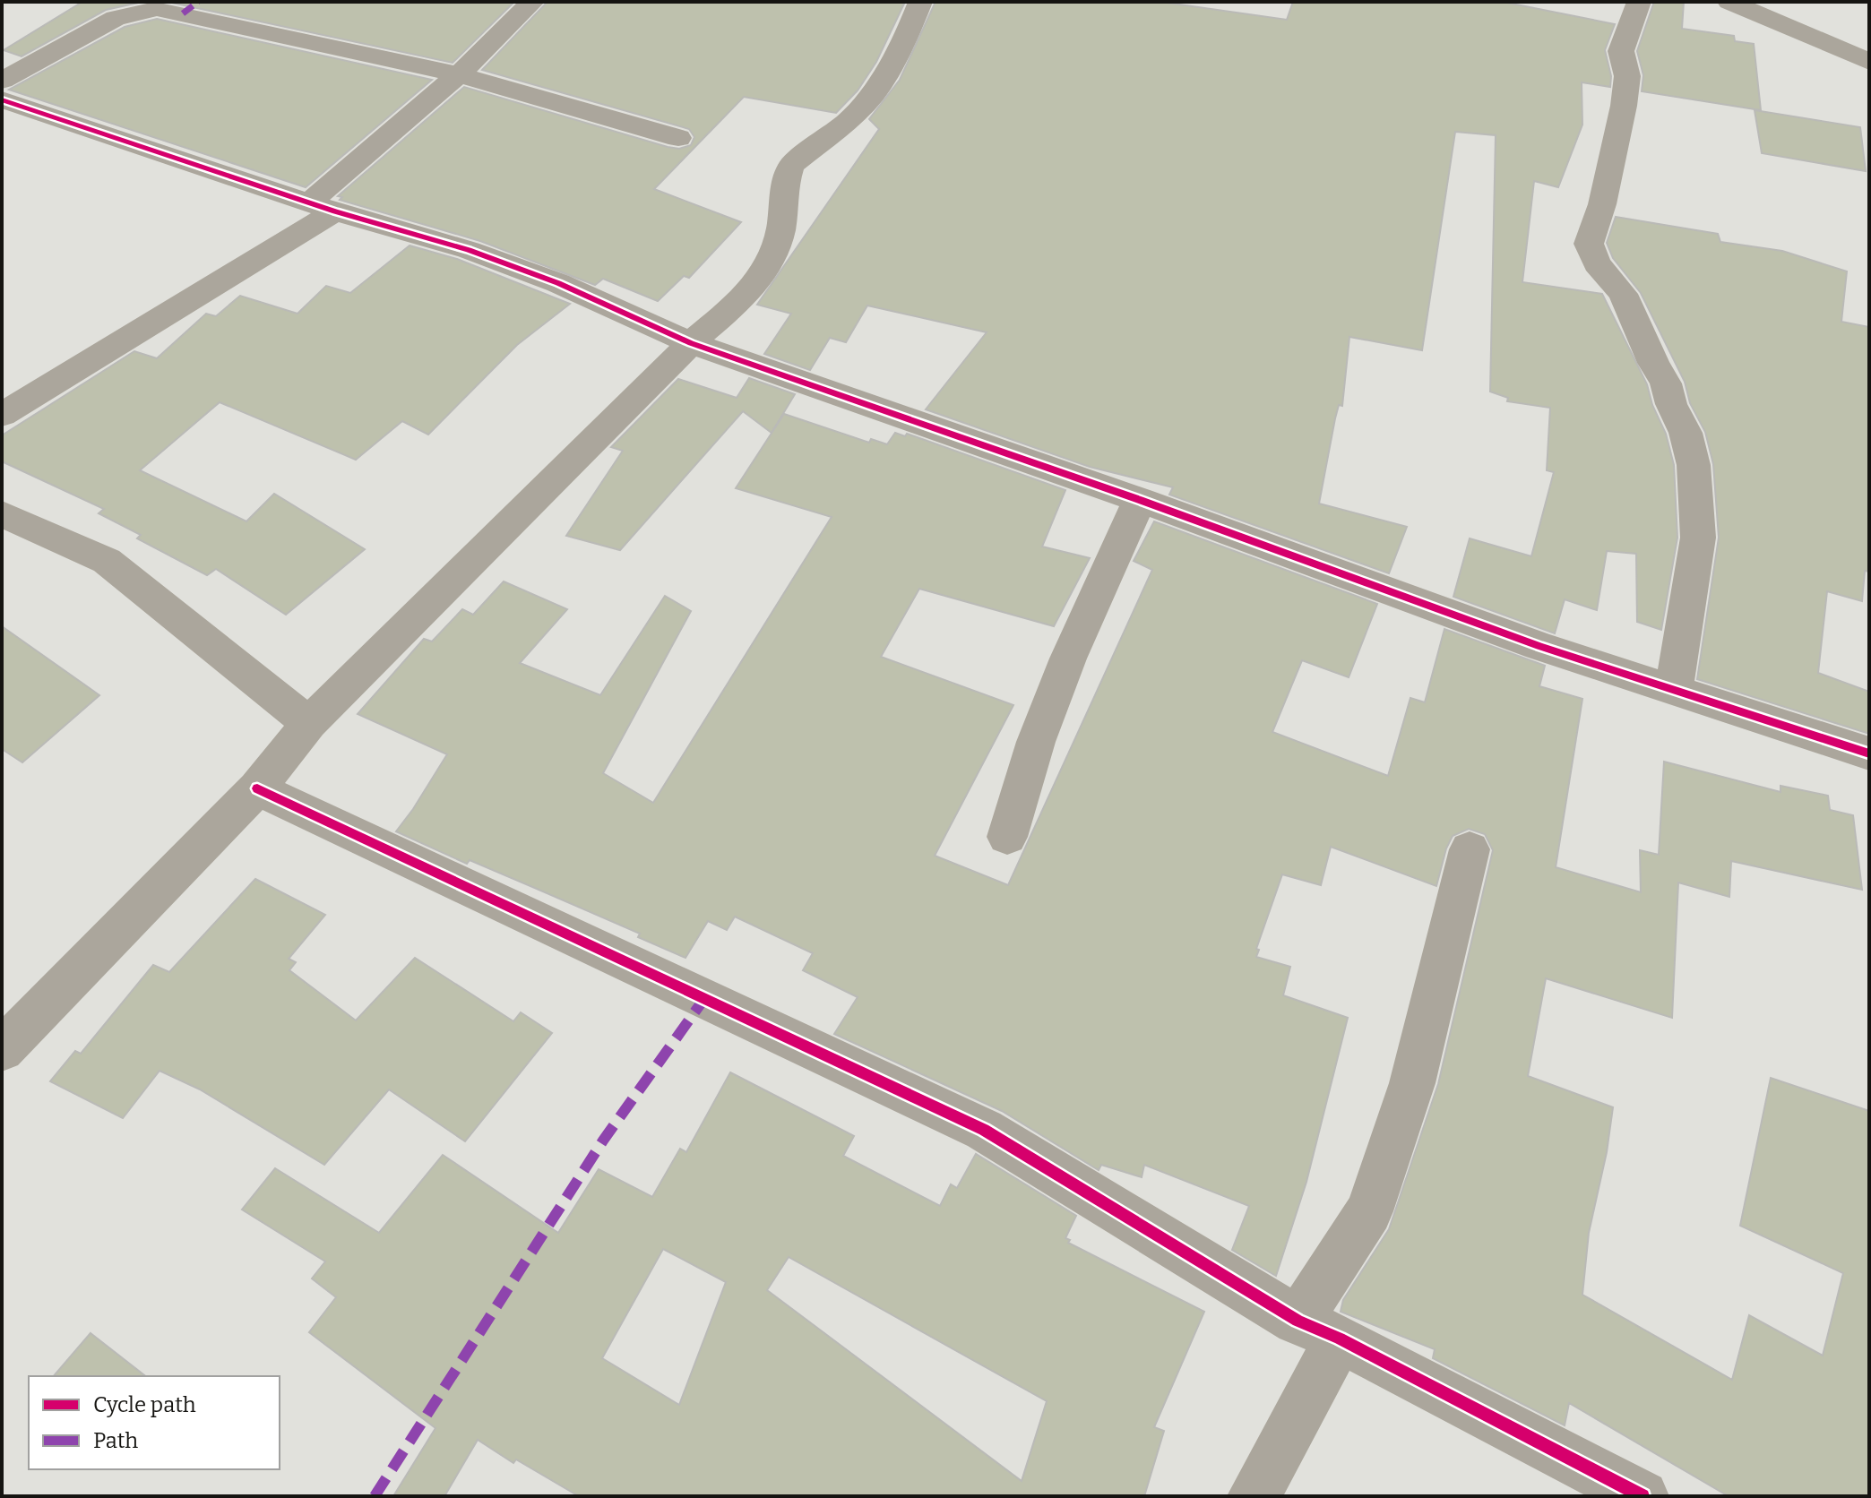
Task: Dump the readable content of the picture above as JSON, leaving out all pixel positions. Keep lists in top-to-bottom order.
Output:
{
  "legend": ["Cycle path", "Path"]
}
